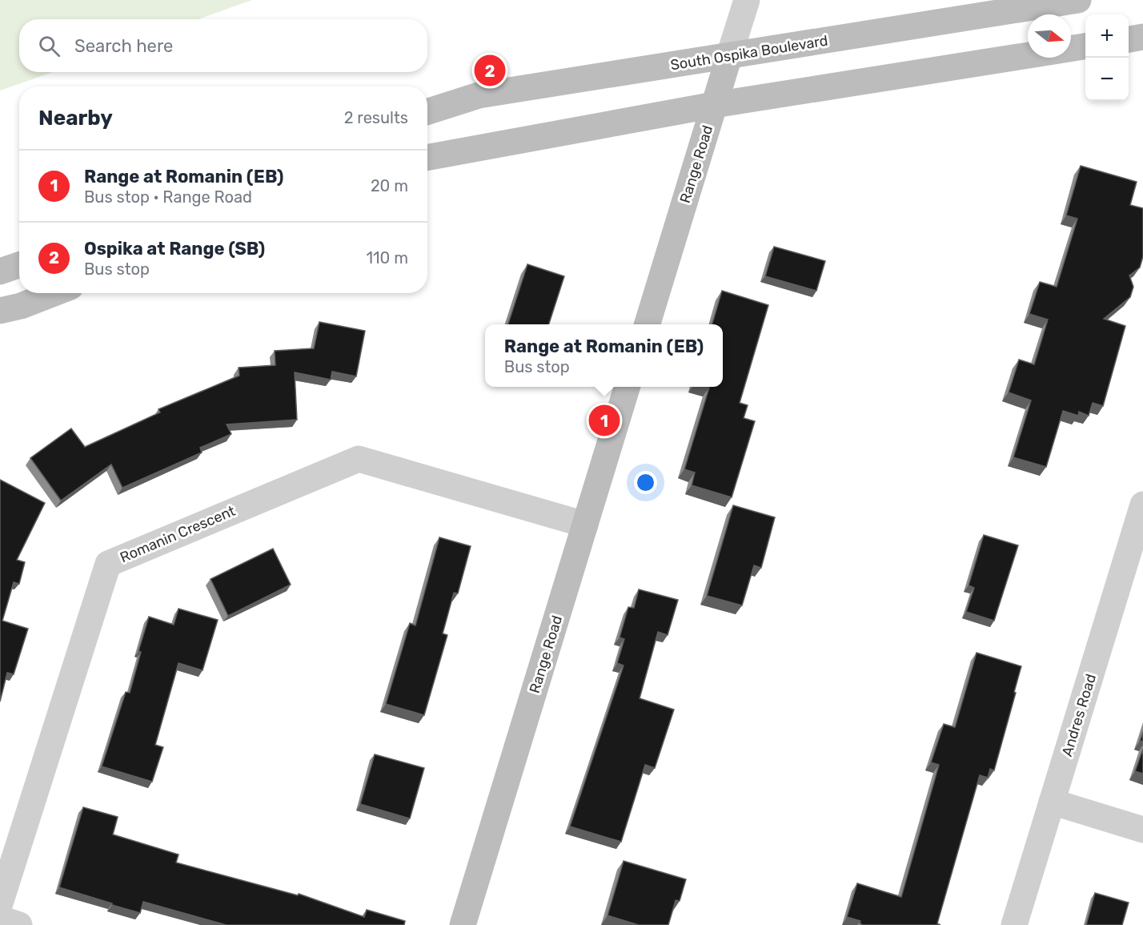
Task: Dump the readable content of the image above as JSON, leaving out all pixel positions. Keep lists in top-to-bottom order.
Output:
{
  "streets": {
    "main road": ["South Ospika Boulevard", "Range Road"],
    "street": ["Romanin Crescent", "Andres Road"]
  },
  "crossings": [
    ["South Ospika Boulevard", "Range Road"],
    ["Range Road", "Romanin Crescent"]
  ],
  "north": "right",
  "page": {
    "map_buttons": ["+", "−"],
    "search": "Search here",
    "pins": ["2", "1"],
    "heading": ["Nearby", "2 results"],
    "list": [
      {
        "mark": "1",
        "name": "Range at Romanin (EB)",
        "note": "Bus stop · Range Road",
        "value": "20 m"
      },
      {
        "mark": "2",
        "name": "Ospika at Range (SB)",
        "note": "Bus stop",
        "value": "110 m"
      }
    ],
    "popup": ["Range at Romanin (EB)", "Bus stop"]
  }
}
